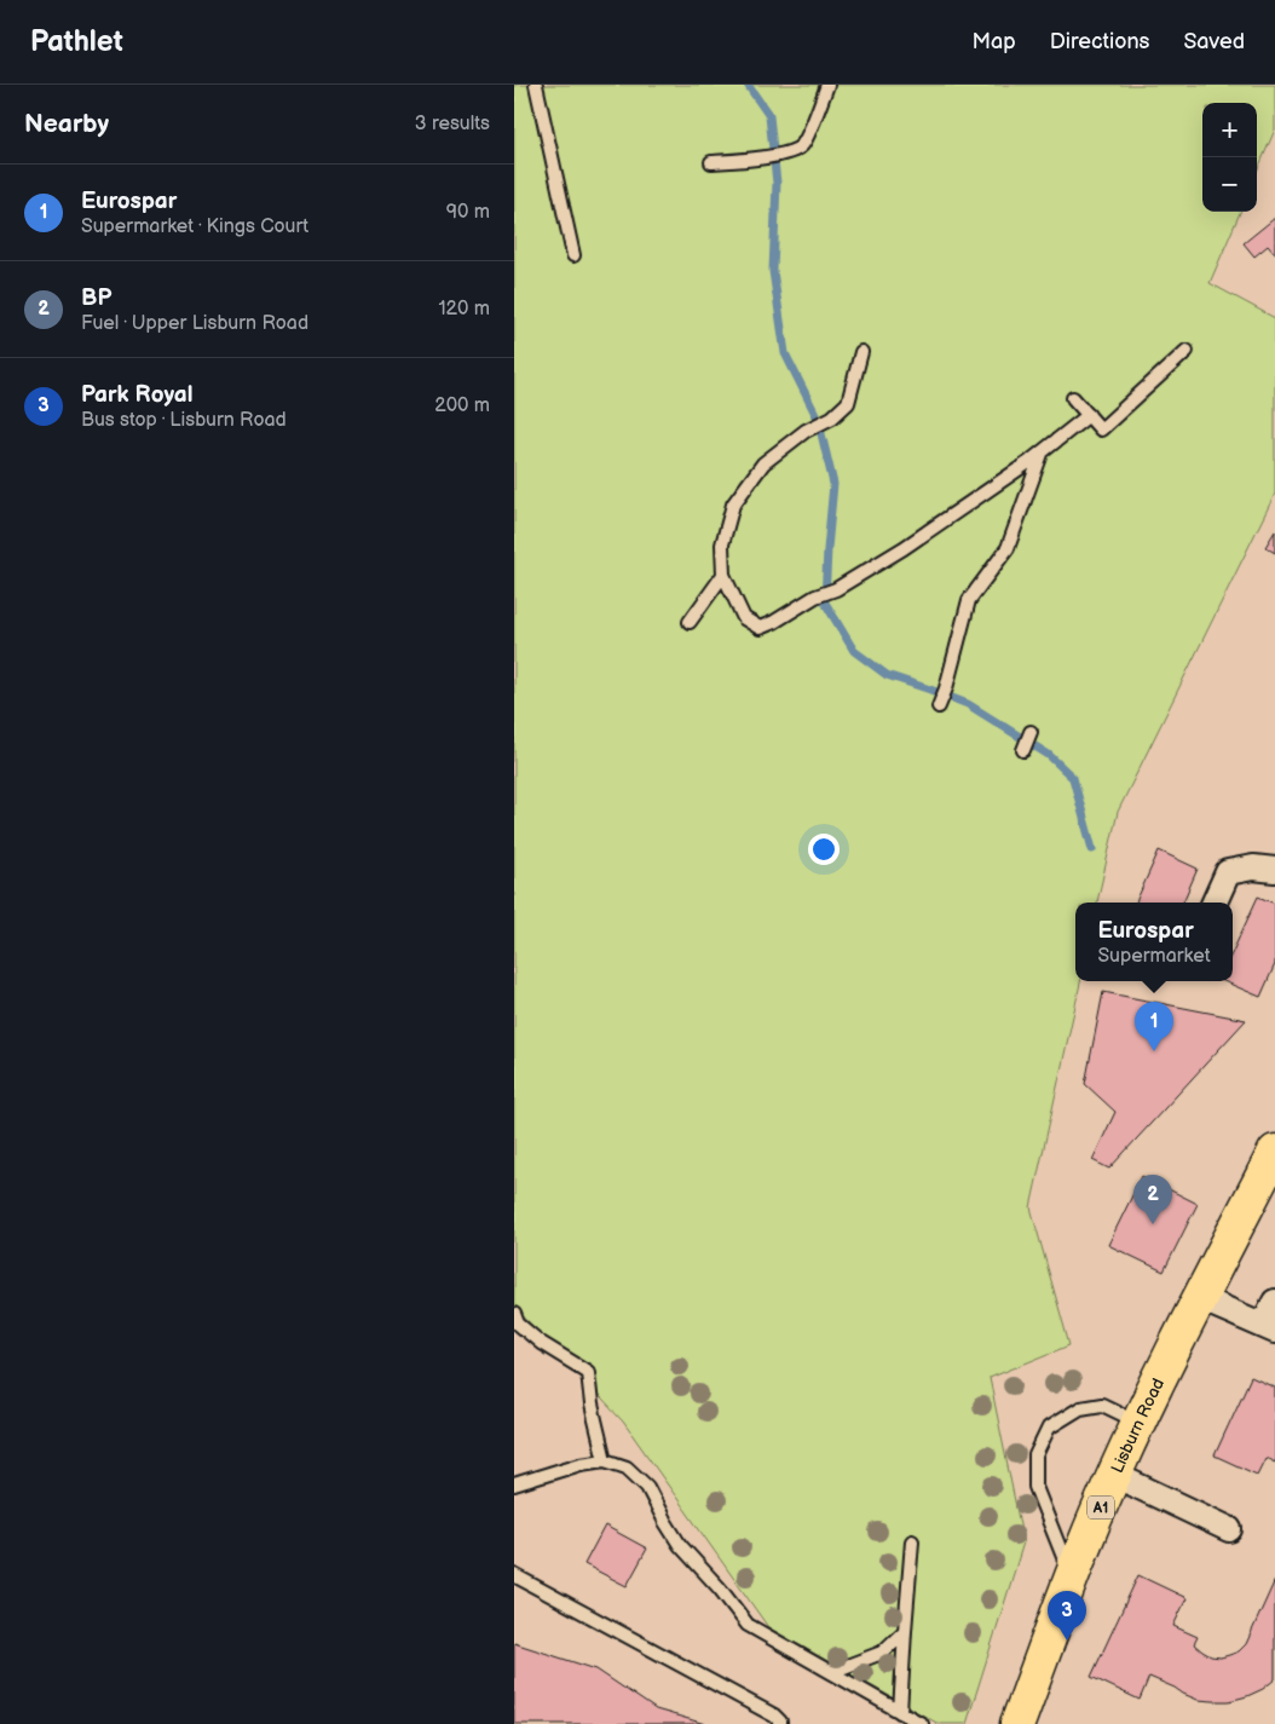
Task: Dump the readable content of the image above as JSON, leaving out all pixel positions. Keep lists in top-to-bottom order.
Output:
{
  "streets": {
    "main road": ["Lisburn Road", "A1"]
  },
  "crossings": [
    ["Lisburn Road", "A1"]
  ],
  "page": {
    "header": "Pathlet",
    "nav": ["Map", "Directions", "Saved"],
    "heading": ["Nearby", "3 results"],
    "map_buttons": ["+", "−"],
    "list": [
      {
        "mark": "1",
        "name": "Eurospar",
        "note": "Supermarket · Kings Court",
        "value": "90 m"
      },
      {
        "mark": "2",
        "name": "BP",
        "note": "Fuel · Upper Lisburn Road",
        "value": "120 m"
      },
      {
        "mark": "3",
        "name": "Park Royal",
        "note": "Bus stop · Lisburn Road",
        "value": "200 m"
      }
    ],
    "popup": ["Eurospar", "Supermarket"],
    "pins": ["1", "2", "3"]
  }
}
